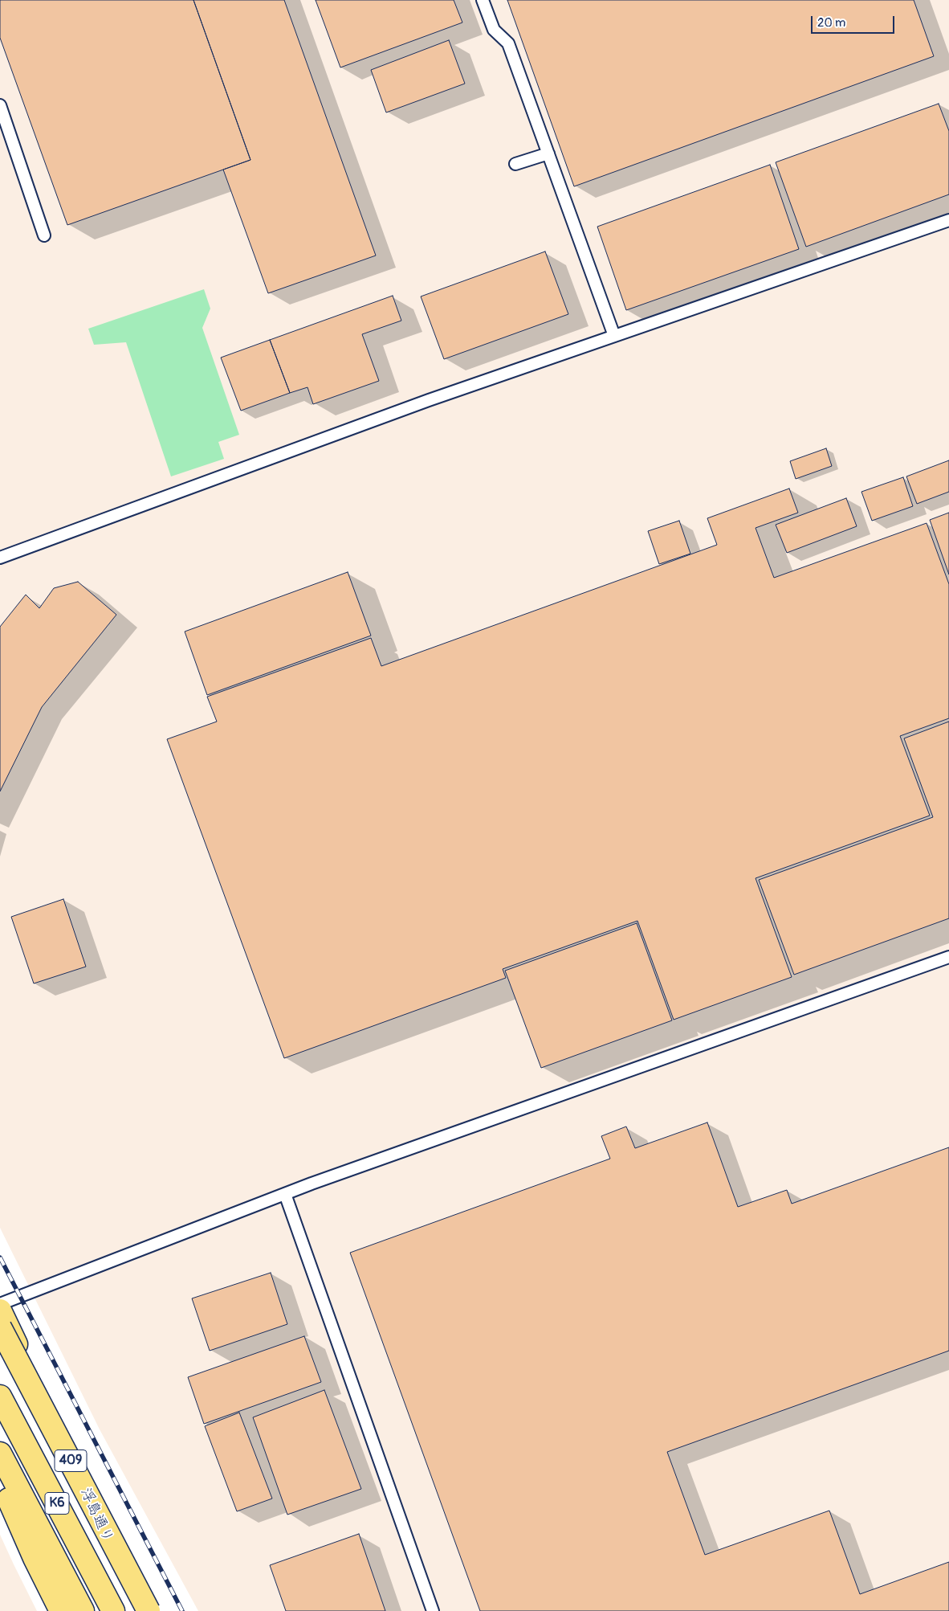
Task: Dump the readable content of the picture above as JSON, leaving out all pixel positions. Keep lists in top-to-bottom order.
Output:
{
  "streets": {
    "highway": ["409", "K6", "浮島通り"]
  },
  "scale_bar": "20 m"
}
